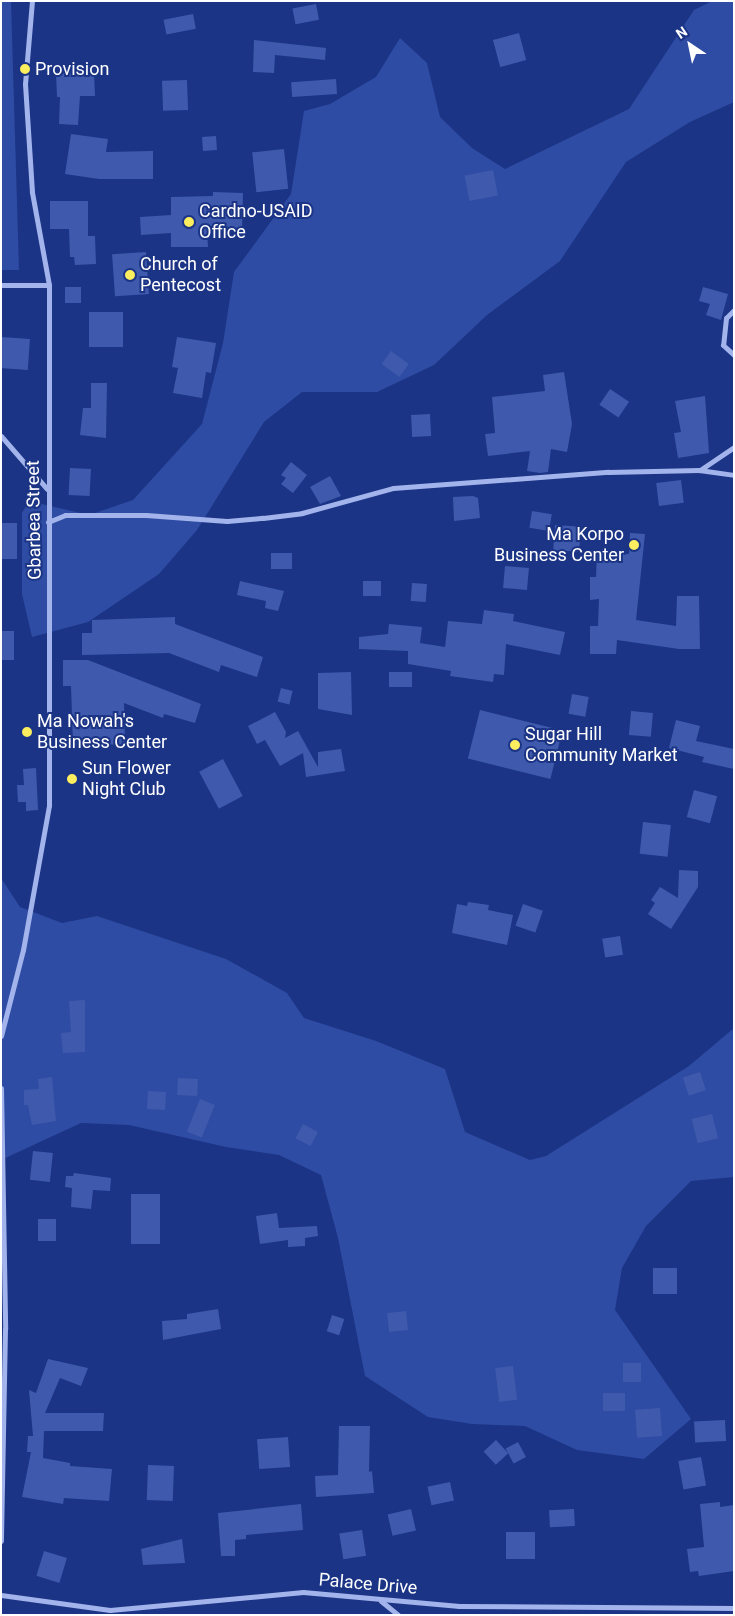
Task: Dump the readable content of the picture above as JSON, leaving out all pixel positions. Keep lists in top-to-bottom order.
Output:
{
  "streets": {
    "street": ["Gbarbea Street", "Palace Drive"]
  },
  "places": [
    "Provision",
    "Cardno-USAID Office",
    "Church of Pentecost",
    "Ma Korpo Business Center",
    "Ma Nowah's Business Center",
    "Sugar Hill Community Market",
    "Sun Flower Night Club"
  ],
  "north": "top left"
}
